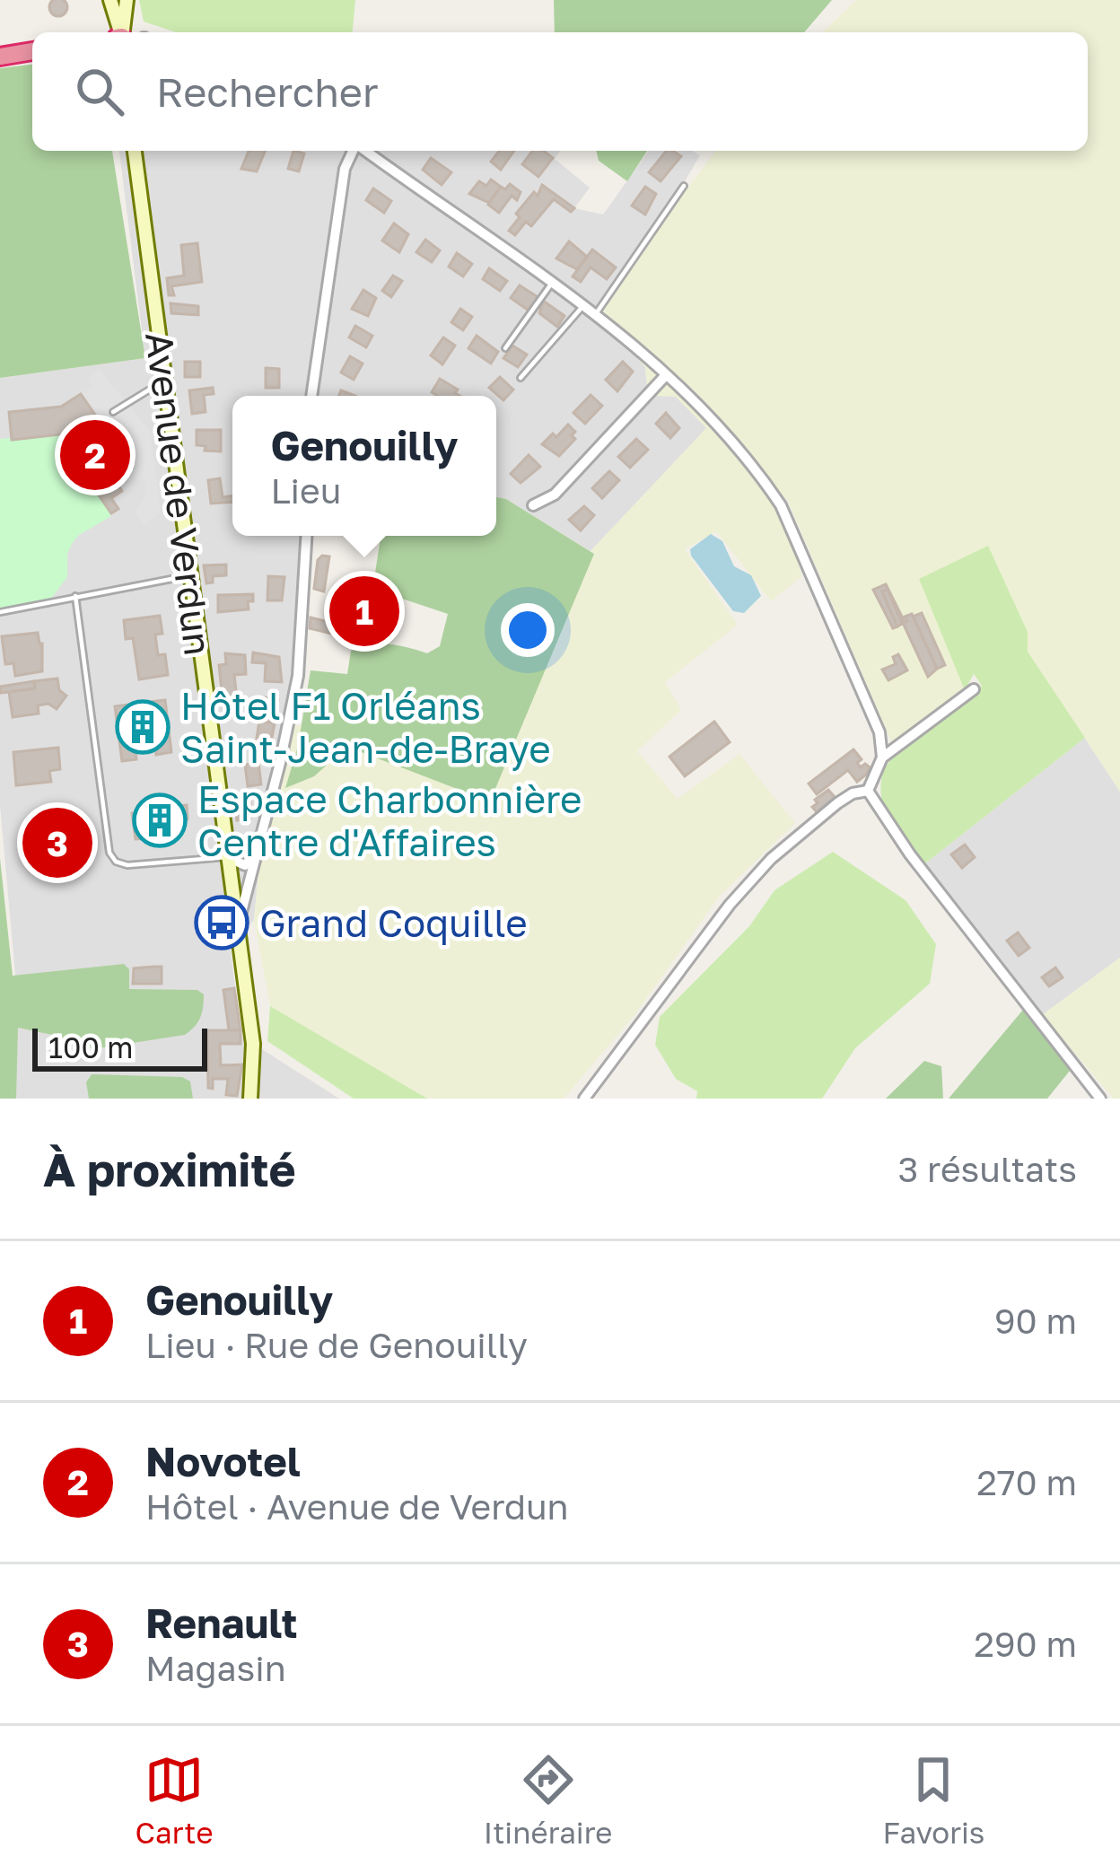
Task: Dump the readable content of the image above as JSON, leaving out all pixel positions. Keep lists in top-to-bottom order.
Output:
{
  "streets": {
    "main road": ["Avenue de Verdun"]
  },
  "places": {
    "building": ["Hôtel F1 Orléans Saint-Jean-de-Braye", "Espace Charbonnière Centre d'Affaires"],
    "bus stop": ["Grand Coquille"]
  },
  "scale_bar": "100 m",
  "page": {
    "search": "Rechercher",
    "popup": ["Genouilly", "Lieu"],
    "pins": ["2", "1", "3"],
    "scale": "100 m",
    "heading": ["À proximité", "3 résultats"],
    "list": [
      {
        "mark": "1",
        "name": "Genouilly",
        "note": "Lieu · Rue de Genouilly",
        "value": "90 m"
      },
      {
        "mark": "2",
        "name": "Novotel",
        "note": "Hôtel · Avenue de Verdun",
        "value": "270 m"
      },
      {
        "mark": "3",
        "name": "Renault",
        "note": "Magasin",
        "value": "290 m"
      }
    ],
    "nav": ["Carte", "Itinéraire", "Favoris"]
  }
}
